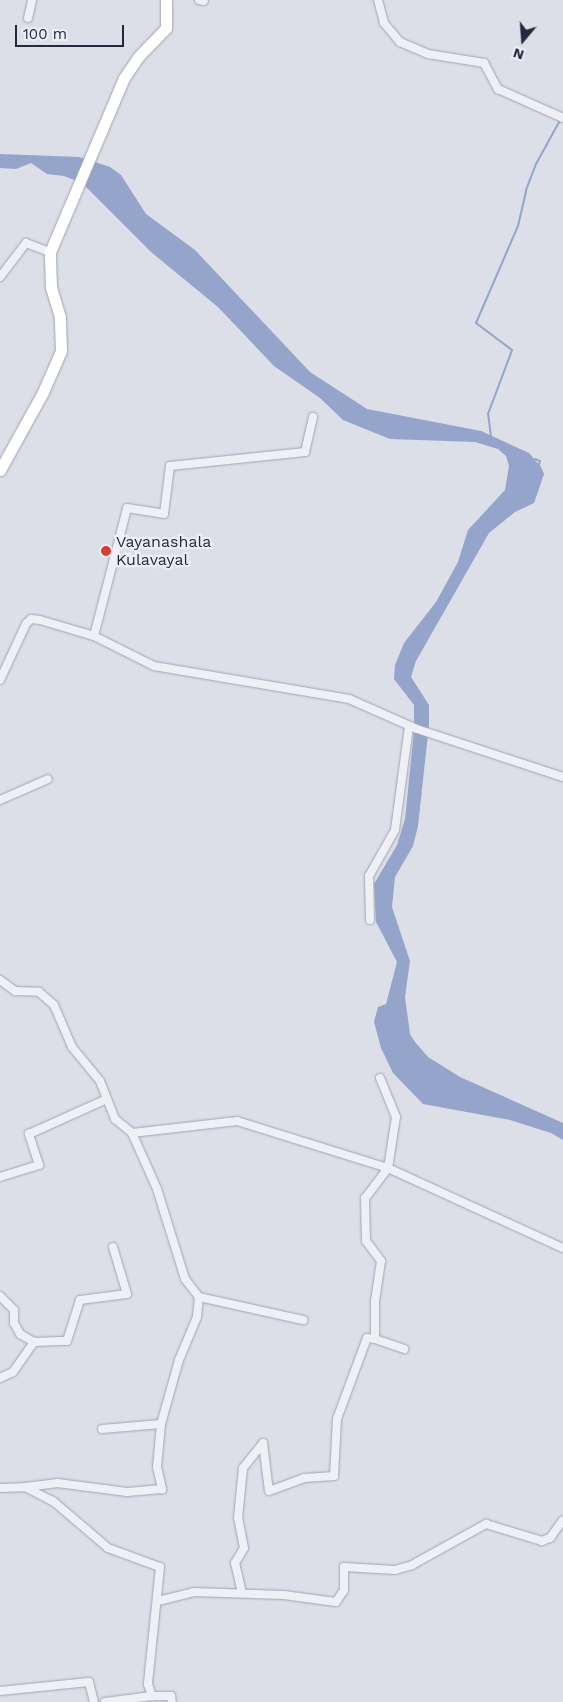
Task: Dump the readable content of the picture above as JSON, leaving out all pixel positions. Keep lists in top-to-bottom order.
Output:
{
  "places": ["Vayanashala Kulavayal"],
  "scale_bar": "100 m",
  "north": "bottom"
}
